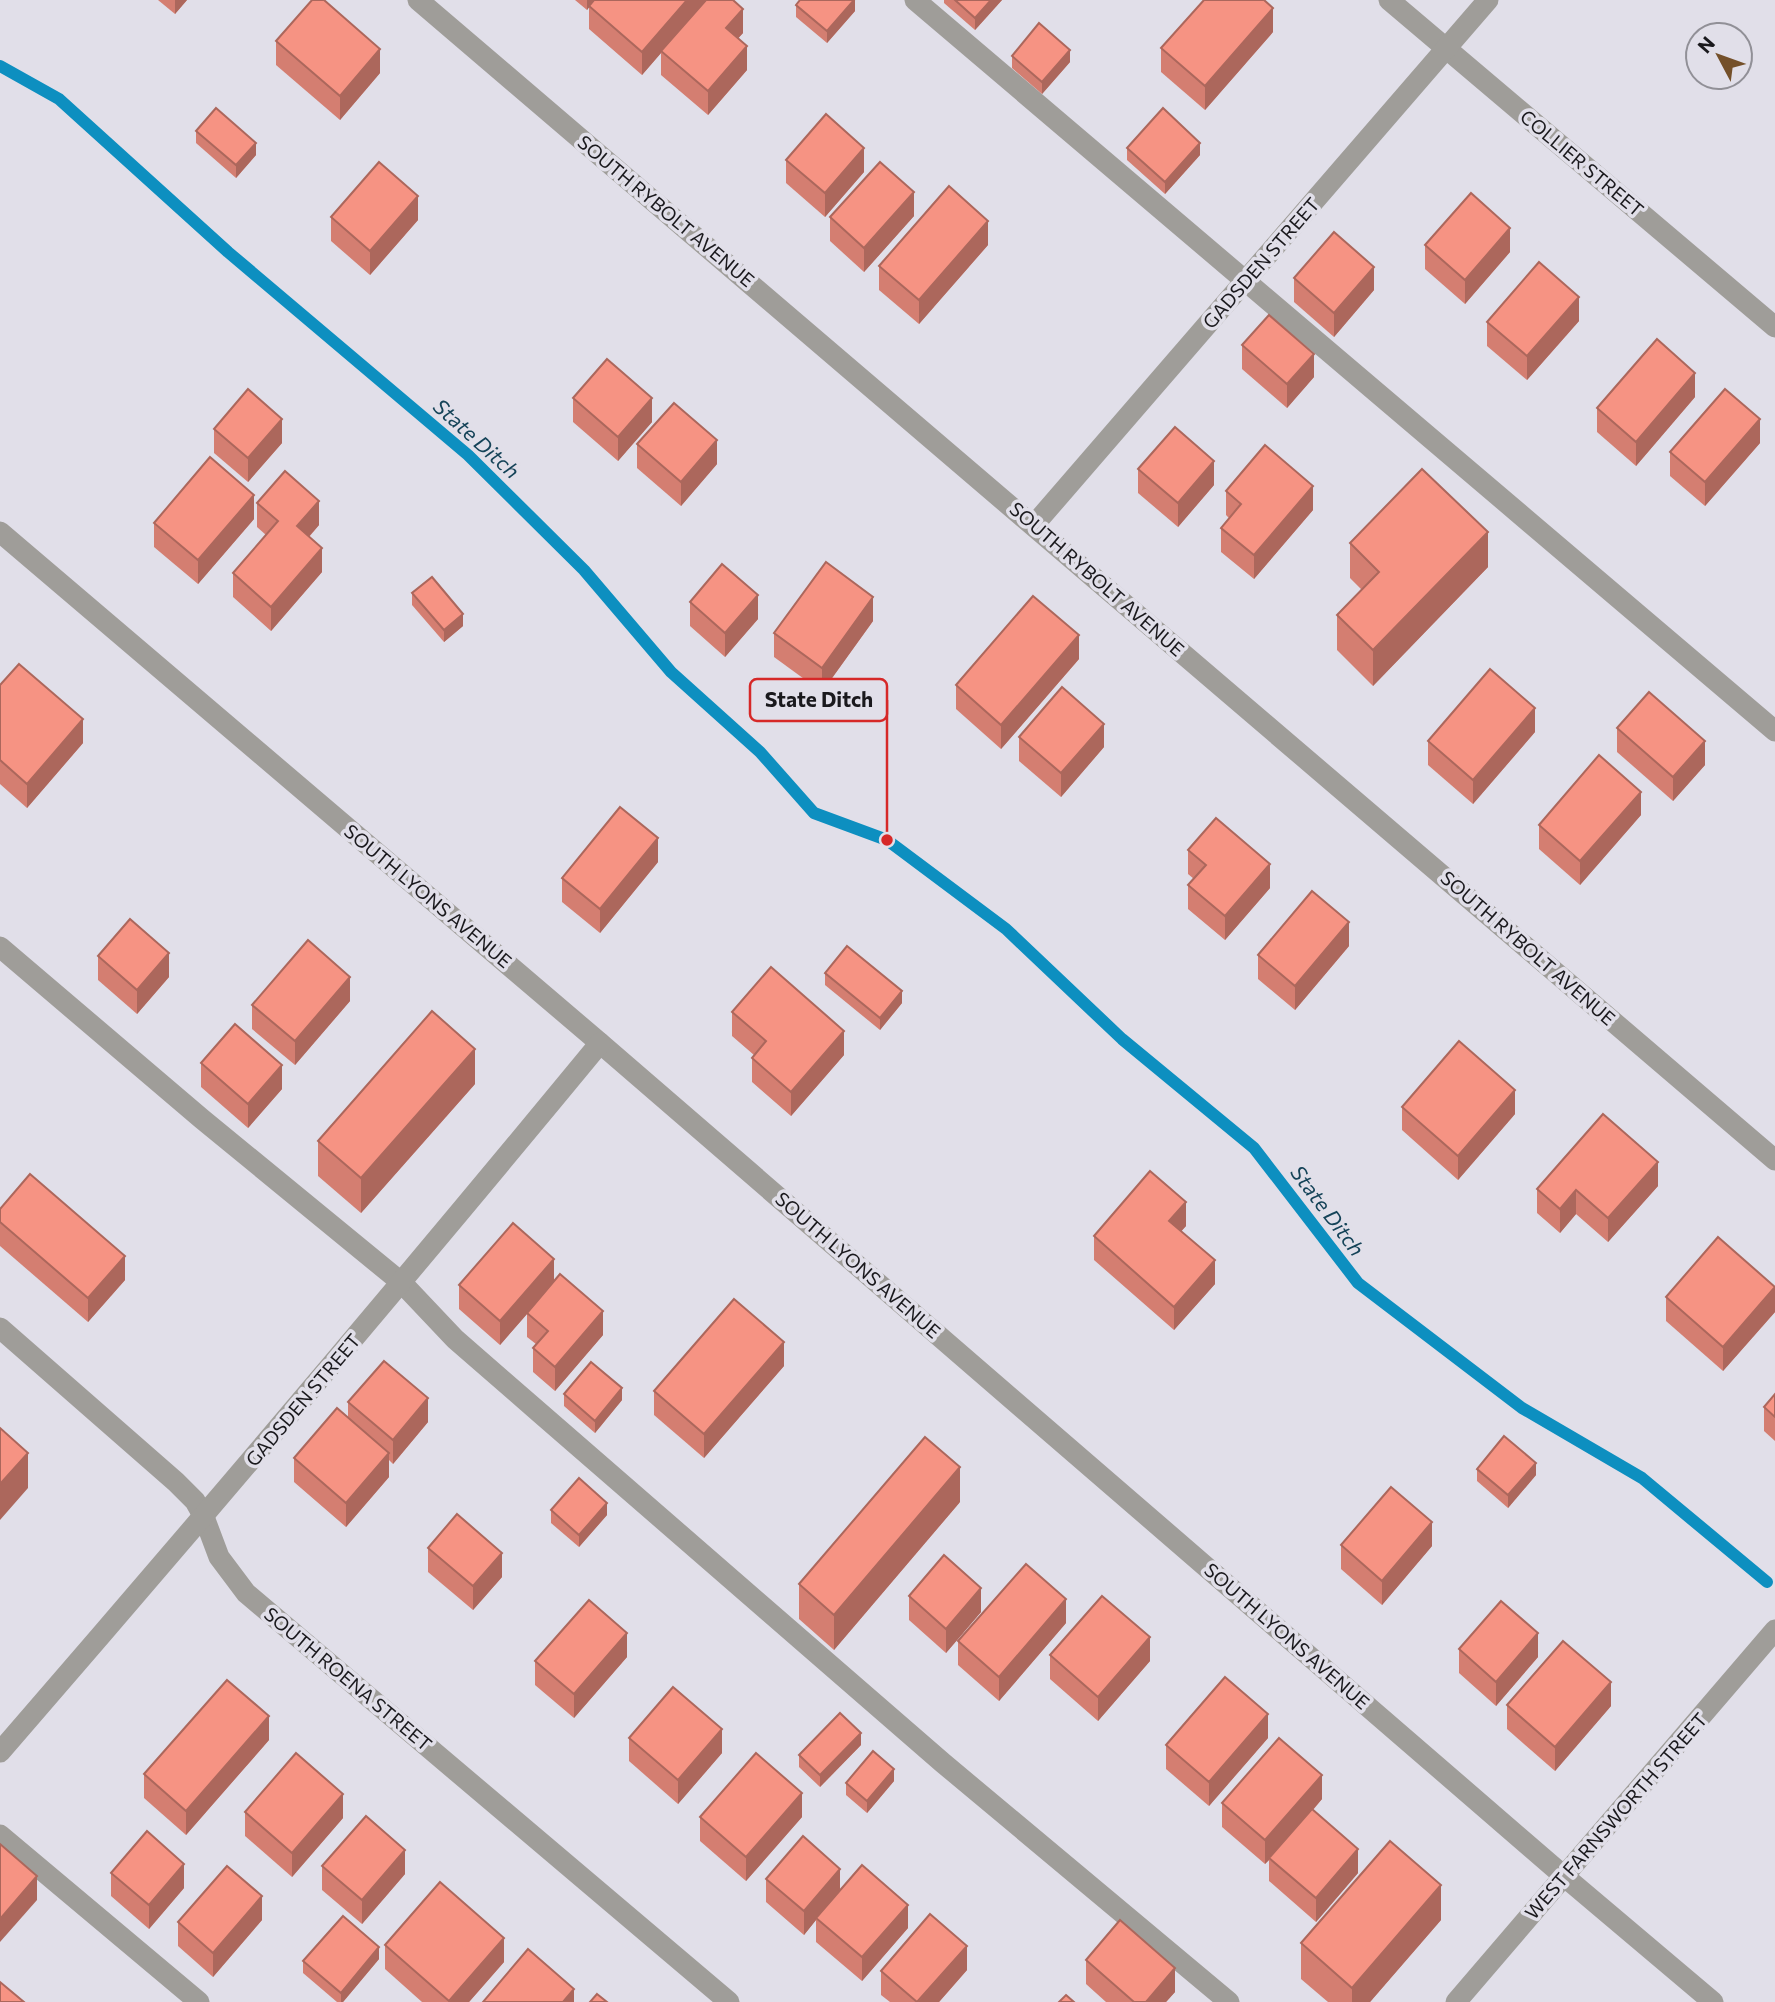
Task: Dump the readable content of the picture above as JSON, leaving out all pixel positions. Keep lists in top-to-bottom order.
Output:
{
  "streets": {
    "street": [
      "COLLIER STREET",
      "SOUTH RYBOLT AVENUE",
      "GADSDEN STREET",
      "SOUTH LYONS AVENUE",
      "SOUTH ROENA STREET",
      "WEST FARNSWORTH STREET"
    ]
  },
  "crossings": [
    ["COLLIER STREET", "GADSDEN STREET"],
    ["SOUTH RYBOLT AVENUE", "GADSDEN STREET"],
    ["GADSDEN STREET", "SOUTH LYONS AVENUE"],
    ["GADSDEN STREET", "SOUTH ROENA STREET"],
    ["SOUTH LYONS AVENUE", "WEST FARNSWORTH STREET"]
  ],
  "water": ["State Ditch"],
  "places": ["State Ditch"],
  "north": "top left"
}
